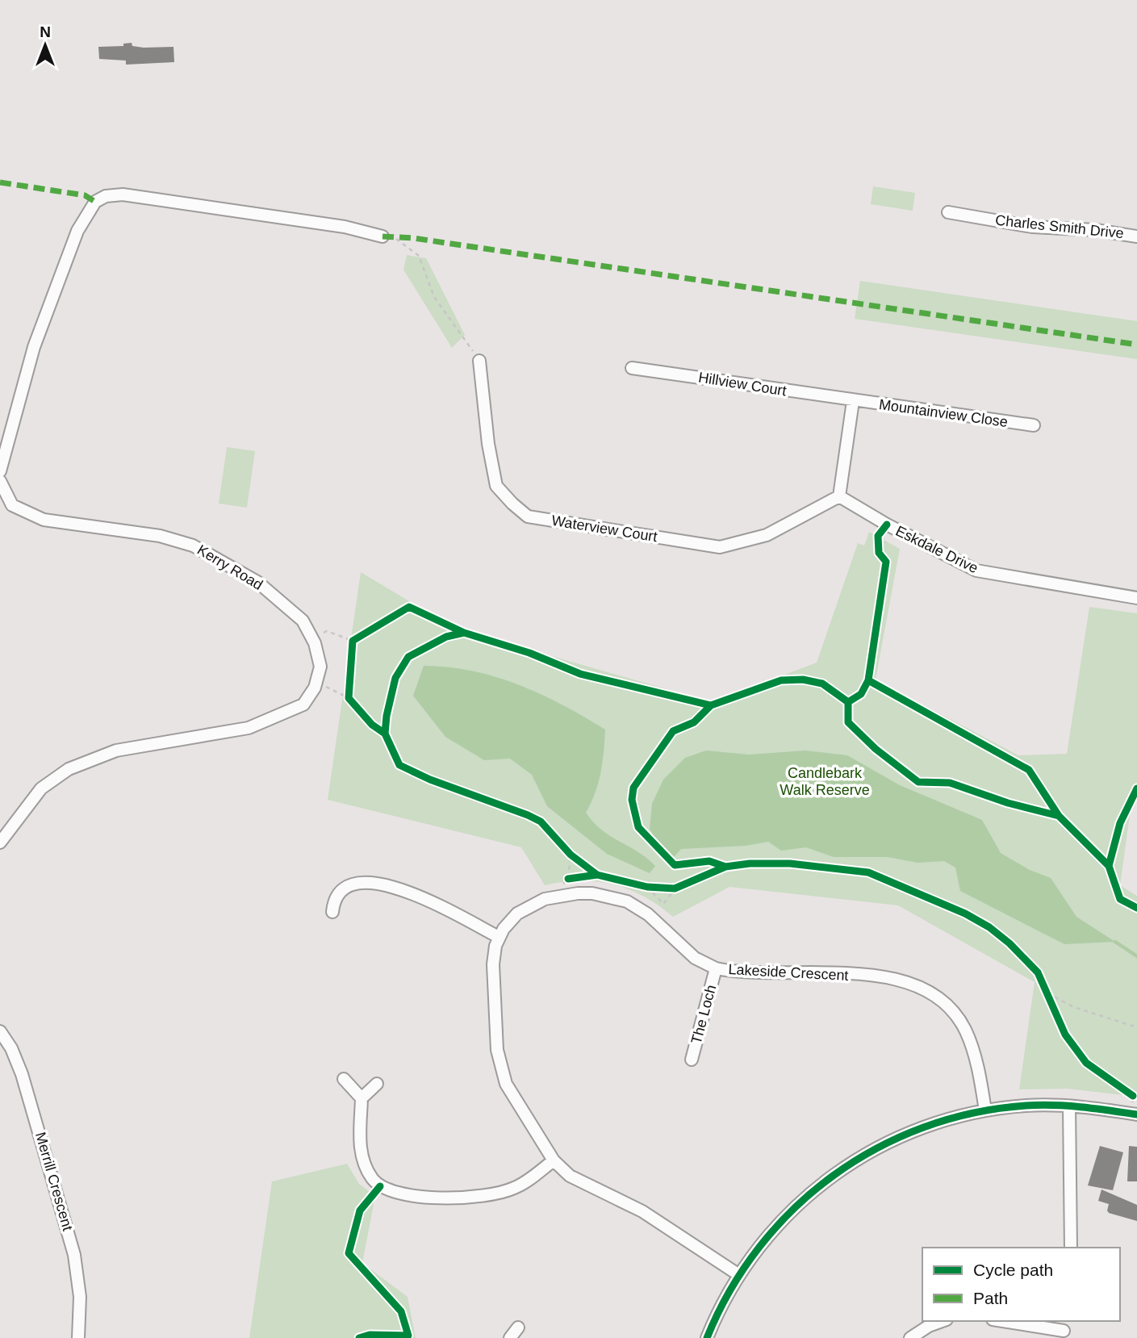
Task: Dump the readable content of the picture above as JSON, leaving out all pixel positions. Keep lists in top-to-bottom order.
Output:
{
  "streets": {
    "street": [
      "Charles Smith Drive",
      "Hillview Court",
      "Mountainview Close",
      "Waterview Court",
      "Eskdale Drive",
      "Kerry Road",
      "Lakeside Crescent",
      "The Loch",
      "Merrill Crescent"
    ]
  },
  "crossings": [
    ["Hillview Court", "Mountainview Close"],
    ["Waterview Court", "Eskdale Drive"],
    ["Lakeside Crescent", "The Loch"]
  ],
  "parks": ["Candlebark Walk Reserve"],
  "legend": ["Cycle path", "Path"],
  "north": "top"
}
